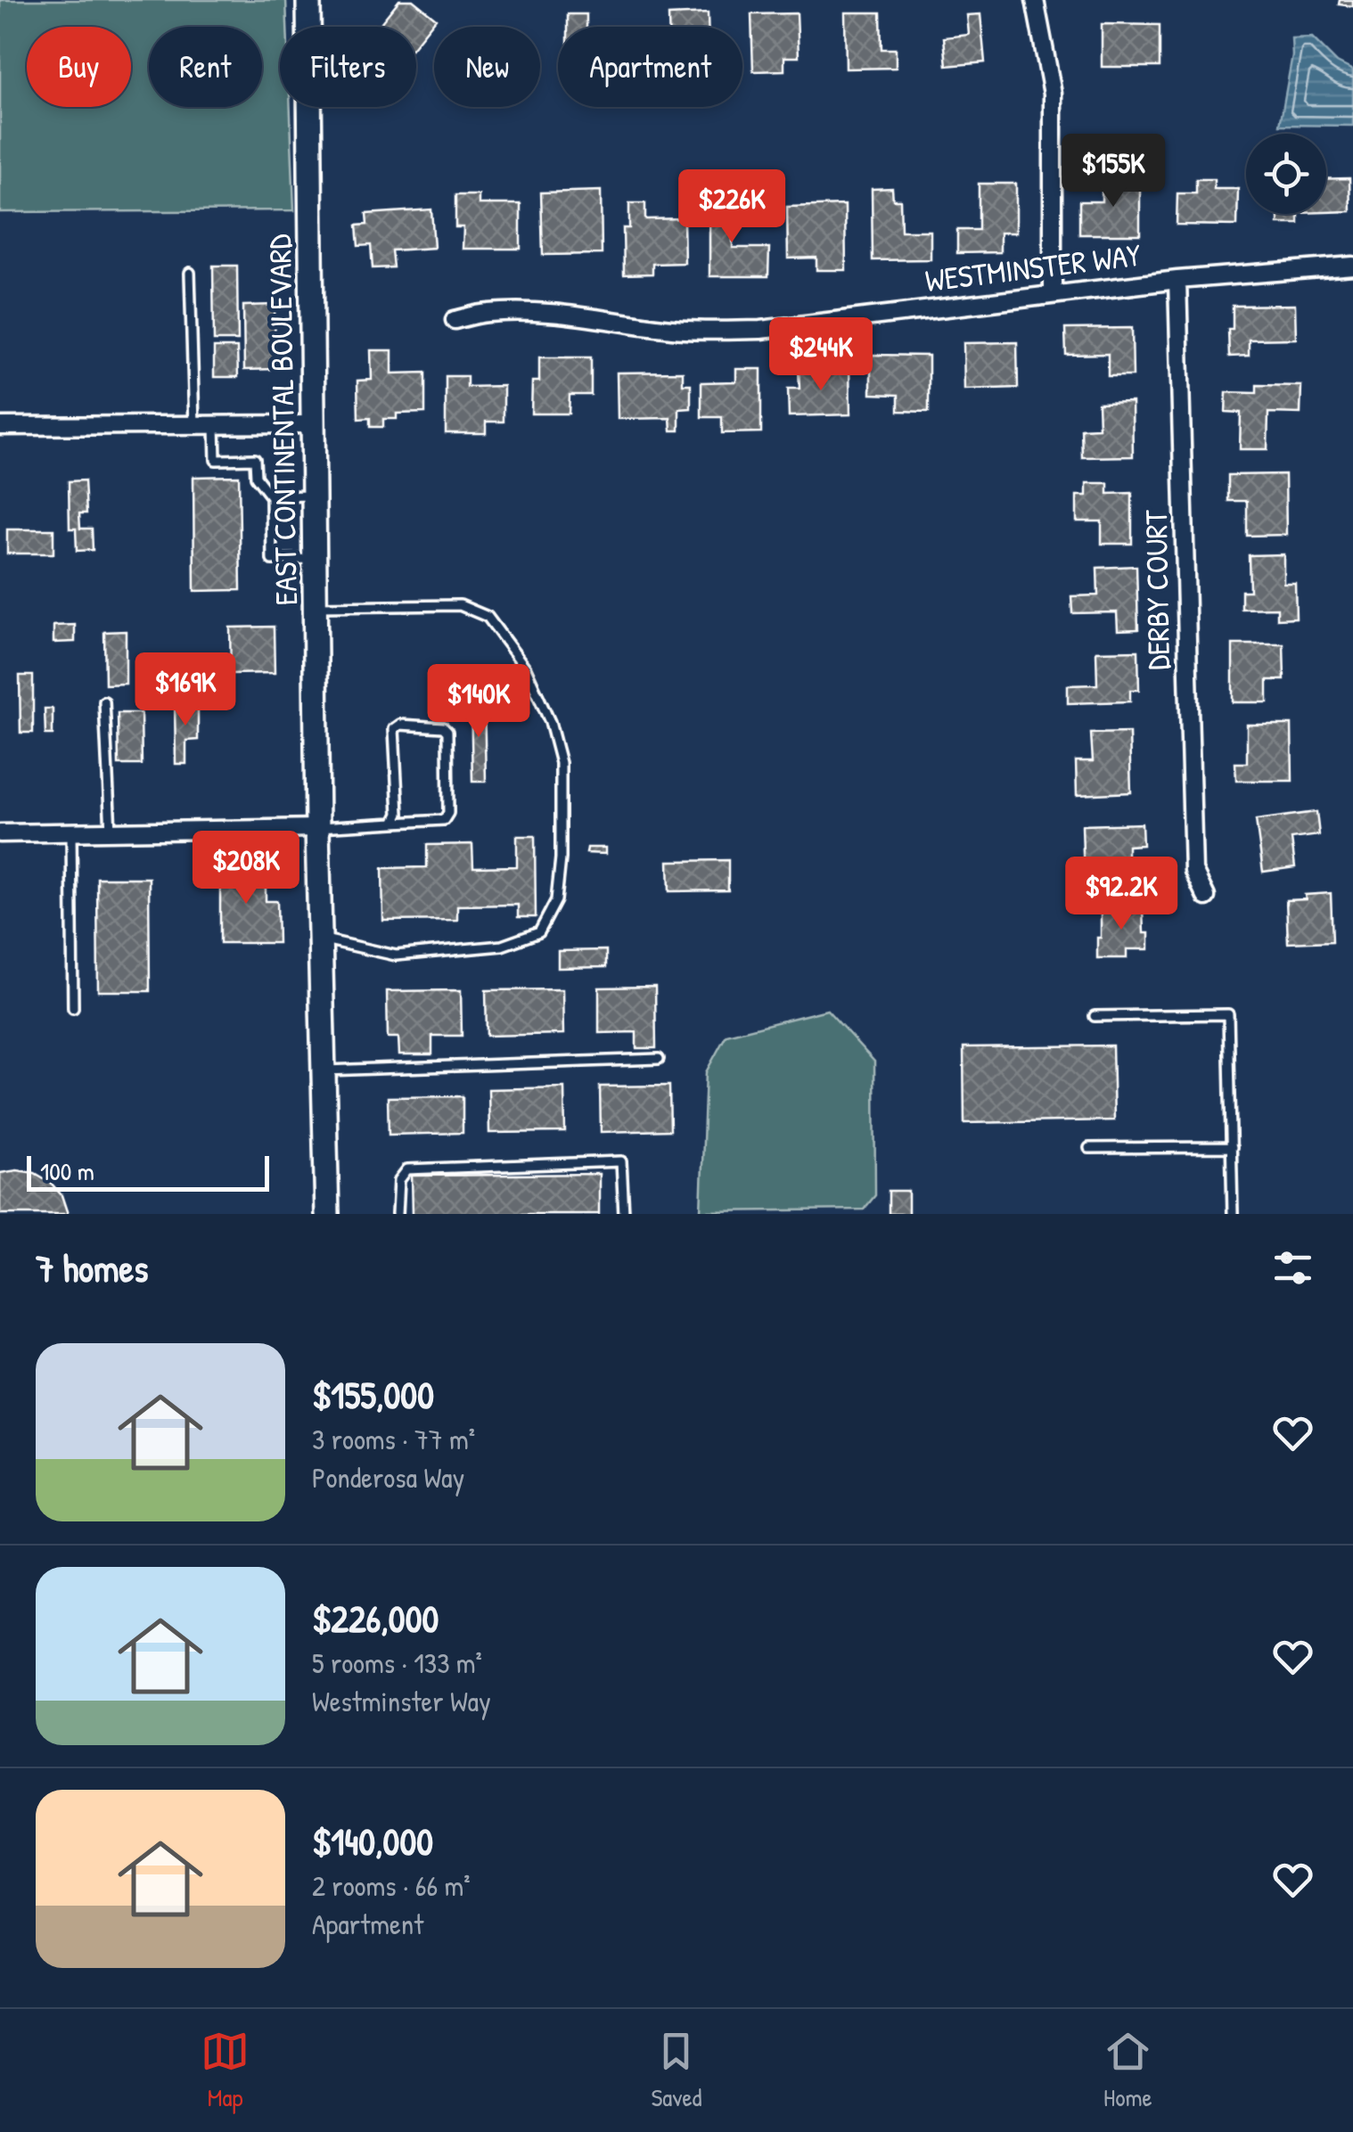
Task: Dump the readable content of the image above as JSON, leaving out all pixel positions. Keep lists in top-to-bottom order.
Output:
{
  "streets": {
    "main road": ["EAST CONTINENTAL BOULEVARD"],
    "street": ["WESTMINSTER WAY", "DERBY COURT"]
  },
  "crossings": [
    ["WESTMINSTER WAY", "DERBY COURT"]
  ],
  "scale_bar": "100 m",
  "page": {
    "chip": [
      "Buy",
      "Rent",
      "Filters",
      "New",
      "Apartment"
    ],
    "price": [
      "$155K",
      "$226K",
      "$244K",
      "$169K",
      "$140K",
      "$208K",
      "$92.2K"
    ],
    "scale": "100 m",
    "heading": "7 homes",
    "list": [
      {
        "name": "$155,000",
        "note": "3 rooms · 77 m² · Ponderosa Way"
      },
      {
        "name": "$226,000",
        "note": "5 rooms · 133 m² · Westminster Way"
      },
      {
        "name": "$140,000",
        "note": "2 rooms · 66 m² · Apartment"
      }
    ],
    "tabs": ["Map", "Saved", "Home"]
  }
}
